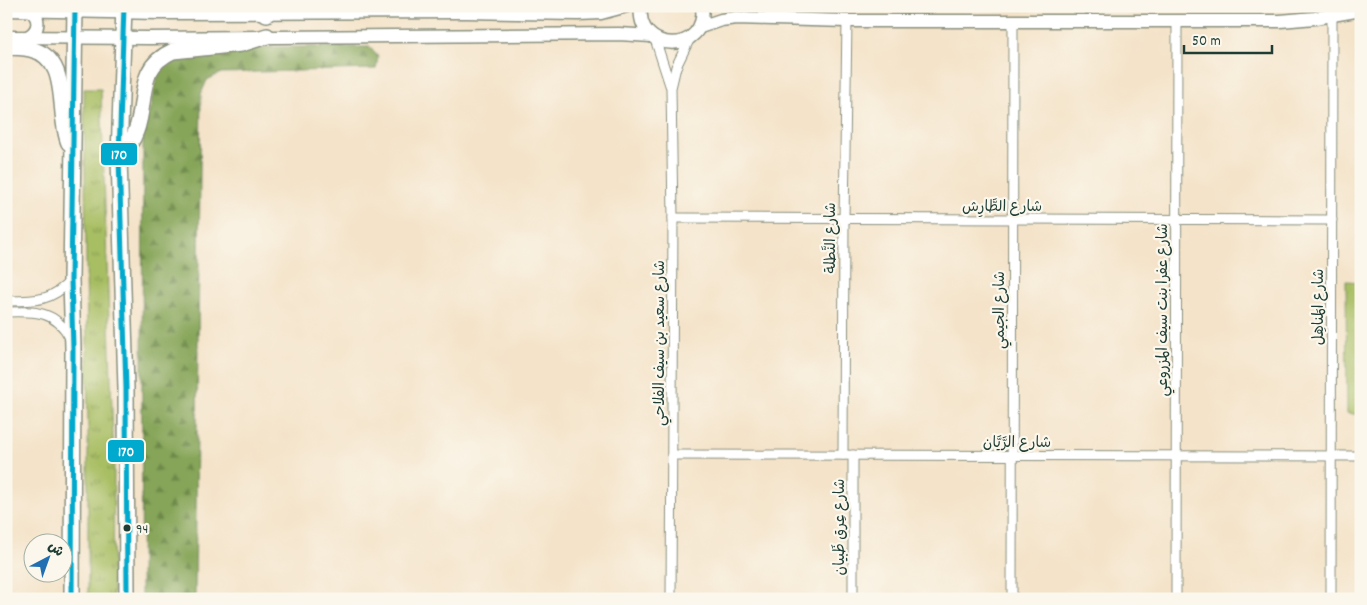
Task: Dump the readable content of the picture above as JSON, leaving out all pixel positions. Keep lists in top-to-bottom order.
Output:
{
  "streets": {
    "street": [
      "شارع الطَّارِش",
      "شارع النَّطلة",
      "شارع المَناهِل",
      "شارع الجيمي",
      "شارع عفرا بنت سيف المزروعي",
      "شارع سعيد بن سيف الفلاحي",
      "شارع الرَّيَّان",
      "شارع عِرق ظَبيان"
    ]
  },
  "crossings": [
    ["شارع الطَّارِش", "شارع النَّطلة"],
    ["شارع الطَّارِش", "شارع المَناهِل"],
    ["شارع الطَّارِش", "شارع الجيمي"],
    ["شارع الطَّارِش", "شارع عفرا بنت سيف المزروعي"],
    ["شارع الطَّارِش", "شارع سعيد بن سيف الفلاحي"],
    ["شارع النَّطلة", "شارع الرَّيَّان"],
    ["شارع النَّطلة", "شارع عِرق ظَبيان"],
    ["شارع المَناهِل", "شارع الرَّيَّان"],
    ["شارع الجيمي", "شارع الرَّيَّان"],
    ["شارع عفرا بنت سيف المزروعي", "شارع الرَّيَّان"],
    ["شارع سعيد بن سيف الفلاحي", "شارع الرَّيَّان"],
    ["شارع الرَّيَّان", "شارع عِرق ظَبيان"]
  ],
  "places": ["94"],
  "lines": ["transit line 170"],
  "scale_bar": "50 m",
  "north": "top right"
}
